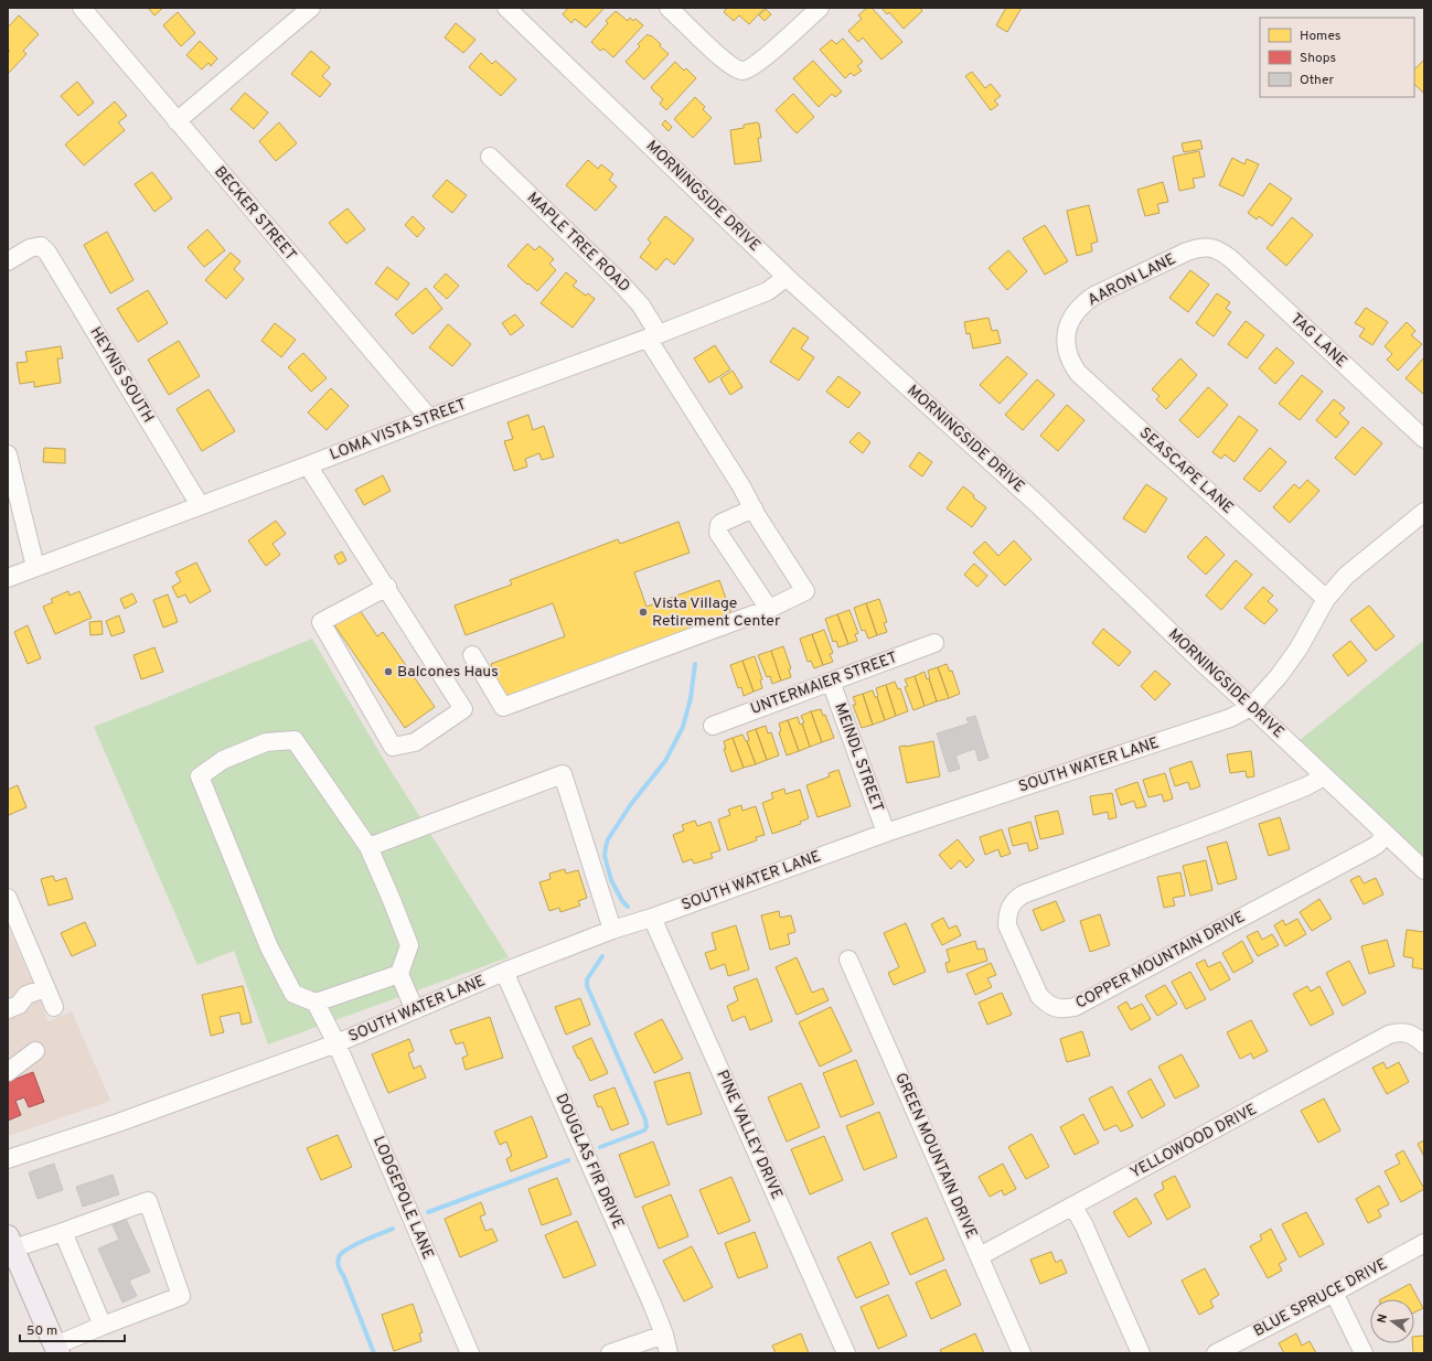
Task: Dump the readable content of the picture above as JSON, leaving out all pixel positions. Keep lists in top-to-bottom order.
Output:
{
  "streets": {
    "street": [
      "MORNINGSIDE DRIVE",
      "BECKER STREET",
      "MAPLE TREE ROAD",
      "AARON LANE",
      "TAG LANE",
      "HEYNIS SOUTH",
      "LOMA VISTA STREET",
      "SEASCAPE LANE",
      "UNTERMAIER STREET",
      "MEINDL STREET",
      "SOUTH WATER LANE",
      "COPPER MOUNTAIN DRIVE",
      "PINE VALLEY DRIVE",
      "YELLOWOOD DRIVE",
      "GREEN MOUNTAIN DRIVE",
      "DOUGLAS FIR DRIVE",
      "LODGEPOLE LANE",
      "BLUE SPRUCE DRIVE"
    ]
  },
  "crossings": [
    ["MORNINGSIDE DRIVE", "LOMA VISTA STREET"],
    ["MORNINGSIDE DRIVE", "SOUTH WATER LANE"],
    ["MORNINGSIDE DRIVE", "COPPER MOUNTAIN DRIVE"],
    ["BECKER STREET", "LOMA VISTA STREET"],
    ["MAPLE TREE ROAD", "LOMA VISTA STREET"],
    ["AARON LANE", "TAG LANE"],
    ["AARON LANE", "SEASCAPE LANE"],
    ["HEYNIS SOUTH", "LOMA VISTA STREET"],
    ["SEASCAPE LANE", "SOUTH WATER LANE"],
    ["UNTERMAIER STREET", "MEINDL STREET"],
    ["MEINDL STREET", "SOUTH WATER LANE"],
    ["SOUTH WATER LANE", "PINE VALLEY DRIVE"],
    ["SOUTH WATER LANE", "DOUGLAS FIR DRIVE"],
    ["SOUTH WATER LANE", "LODGEPOLE LANE"],
    ["YELLOWOOD DRIVE", "GREEN MOUNTAIN DRIVE"]
  ],
  "places": ["Vista Village Retirement Center", "Balcones Haus"],
  "legend": ["Homes", "Shops", "Other"],
  "scale_bar": "50 m",
  "north": "left"
}
